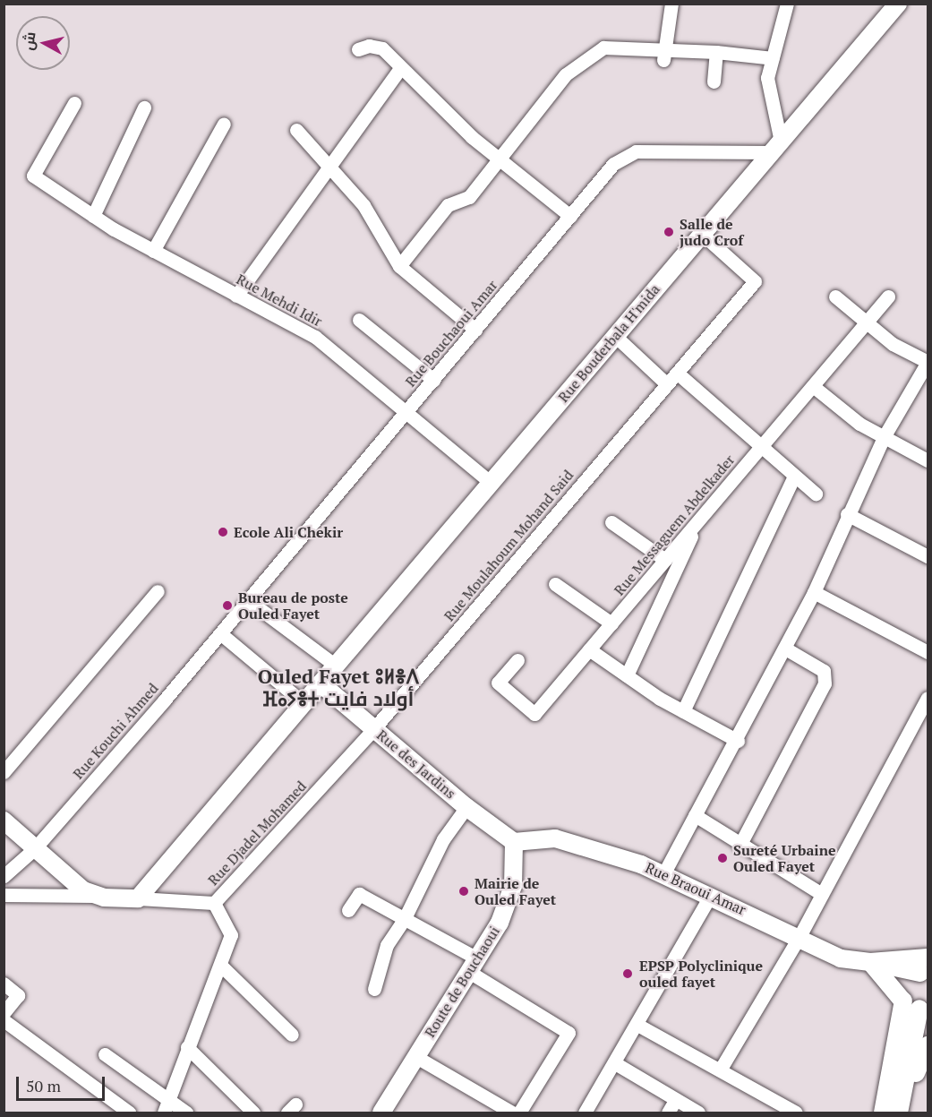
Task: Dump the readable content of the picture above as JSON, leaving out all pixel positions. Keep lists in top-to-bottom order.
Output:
{
  "streets": {
    "main road": [
      "Rue Bouderbala H'mida",
      "Rue des Jardins",
      "Rue Braoui Amar",
      "Route de Bouchaoui"
    ],
    "street": [
      "Rue Mehdi Idir",
      "Rue Bouchaoui Amar",
      "Rue Messaguem Abdelkader",
      "Rue Moulahoum Mohand Said",
      "Rue Kouchi Ahmed",
      "Rue Djadel Mohamed"
    ]
  },
  "crossings": [
    ["Rue Mehdi Idir", "Rue Bouchaoui Amar"],
    ["Rue Mehdi Idir", "Rue Bouderbala H'mida"],
    ["Rue Bouchaoui Amar", "Rue Bouderbala H'mida"],
    ["Rue Bouchaoui Amar", "Rue Kouchi Ahmed"],
    ["Rue Bouderbala H'mida", "Rue Moulahoum Mohand Said"],
    ["Rue Bouderbala H'mida", "Rue des Jardins"],
    ["Rue Bouderbala H'mida", "Rue Djadel Mohamed"],
    ["Rue Moulahoum Mohand Said", "Rue des Jardins"],
    ["Rue Moulahoum Mohand Said", "Rue Djadel Mohamed"],
    ["Rue des Jardins", "Rue Djadel Mohamed"],
    ["Rue des Jardins", "Rue Braoui Amar"],
    ["Rue des Jardins", "Route de Bouchaoui"],
    ["Rue Braoui Amar", "Route de Bouchaoui"]
  ],
  "districts": ["Ouled Fayet ⵓⵍⴻⴷ ⴼⴰⵢⴻⵜ أولاد فايت"],
  "places": [
    "Salle de judo Crof",
    "Ecole Ali Chekir",
    "Bureau de poste Ouled Fayet",
    "Sureté Urbaine Ouled Fayet",
    "Mairie de Ouled Fayet",
    "EPSP Polyclinique ouled fayet"
  ],
  "scale_bar": "50 m",
  "north": "left"
}
